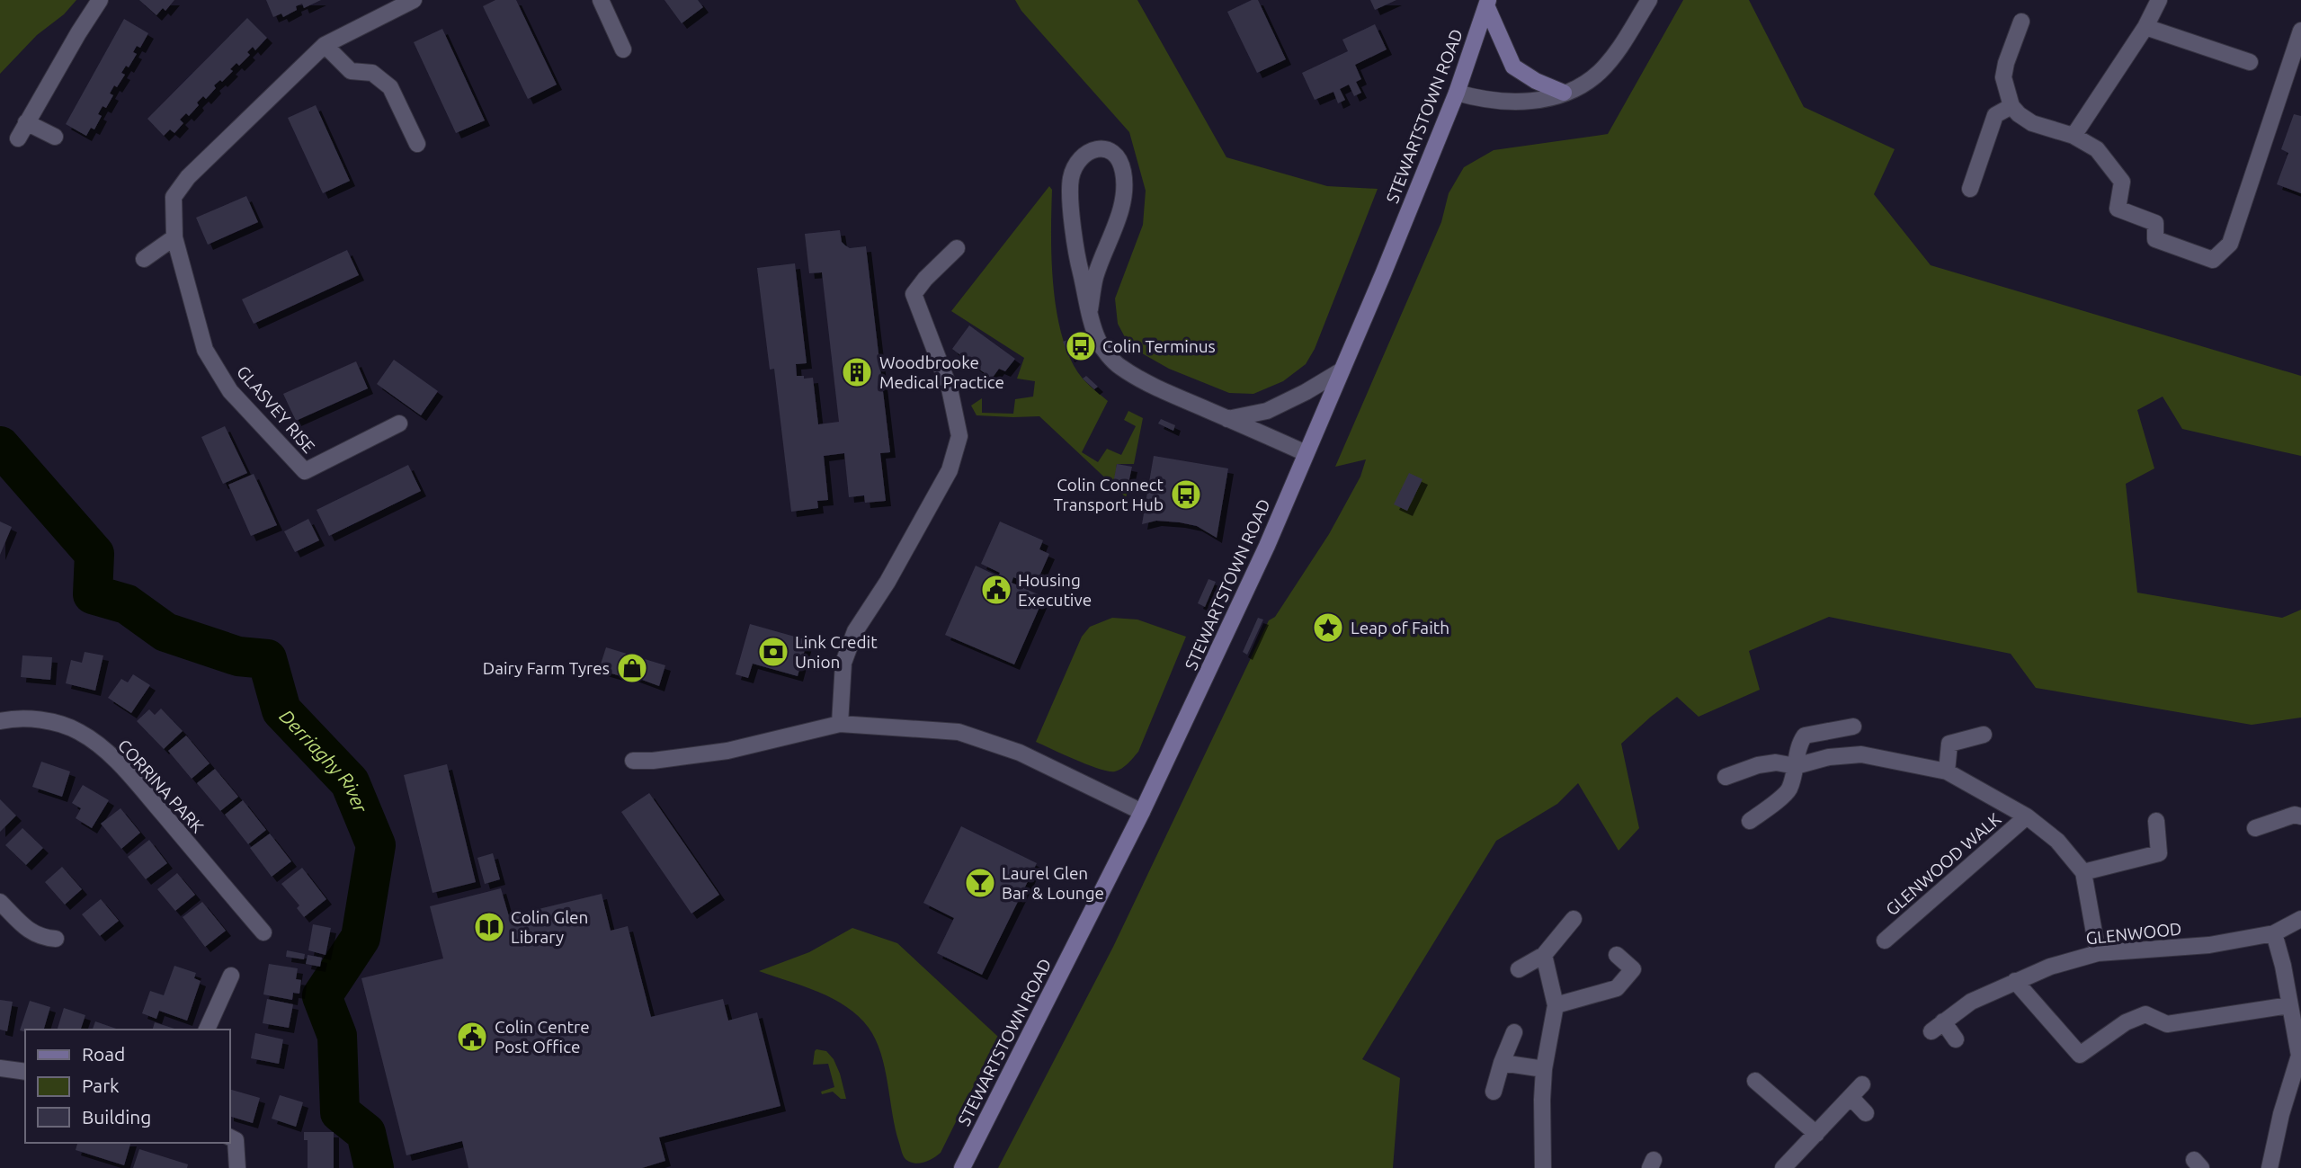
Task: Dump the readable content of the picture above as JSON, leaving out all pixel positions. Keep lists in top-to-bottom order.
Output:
{
  "streets": {
    "main road": ["STEWARTSTOWN ROAD"],
    "street": [
      "GLASVEY RISE",
      "CORRINA PARK",
      "GLENWOOD WALK",
      "GLENWOOD"
    ]
  },
  "water": ["Derriaghy River"],
  "places": {
    "bus stop": ["Colin Terminus", "Colin Connect Transport Hub"],
    "building": ["Woodbrooke Medical Practice"],
    "public building": ["Housing Executive", "Colin Centre Post Office"],
    "place": ["Leap of Faith"],
    "bank": ["Link Credit Union"],
    "shop": ["Dairy Farm Tyres"],
    "bar": ["Laurel Glen Bar & Lounge"],
    "library": ["Colin Glen Library"]
  },
  "legend": ["Road", "Park", "Building"]
}
